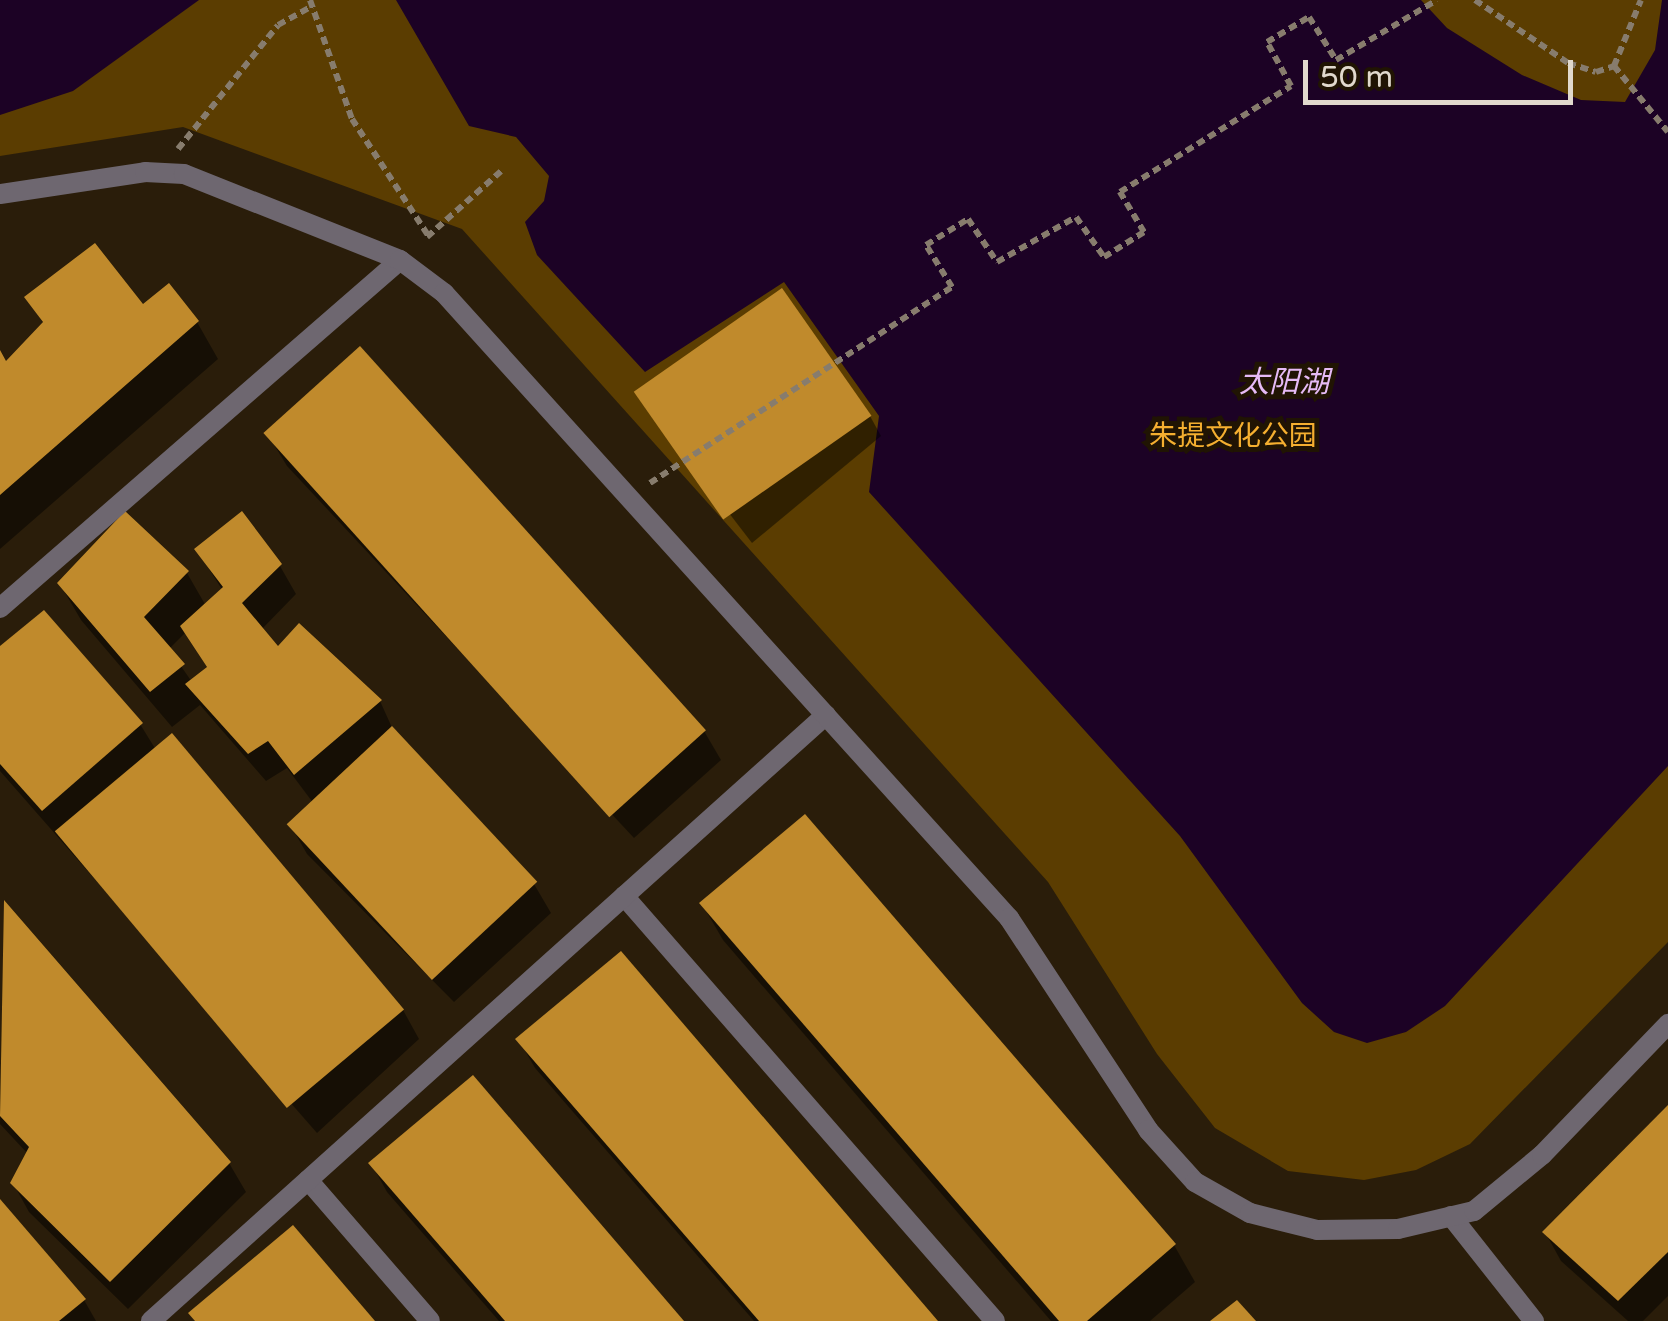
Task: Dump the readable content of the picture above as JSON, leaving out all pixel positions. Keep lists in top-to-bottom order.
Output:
{
  "water": ["太阳湖"],
  "parks": ["朱提文化公园"],
  "scale_bar": "50 m"
}
